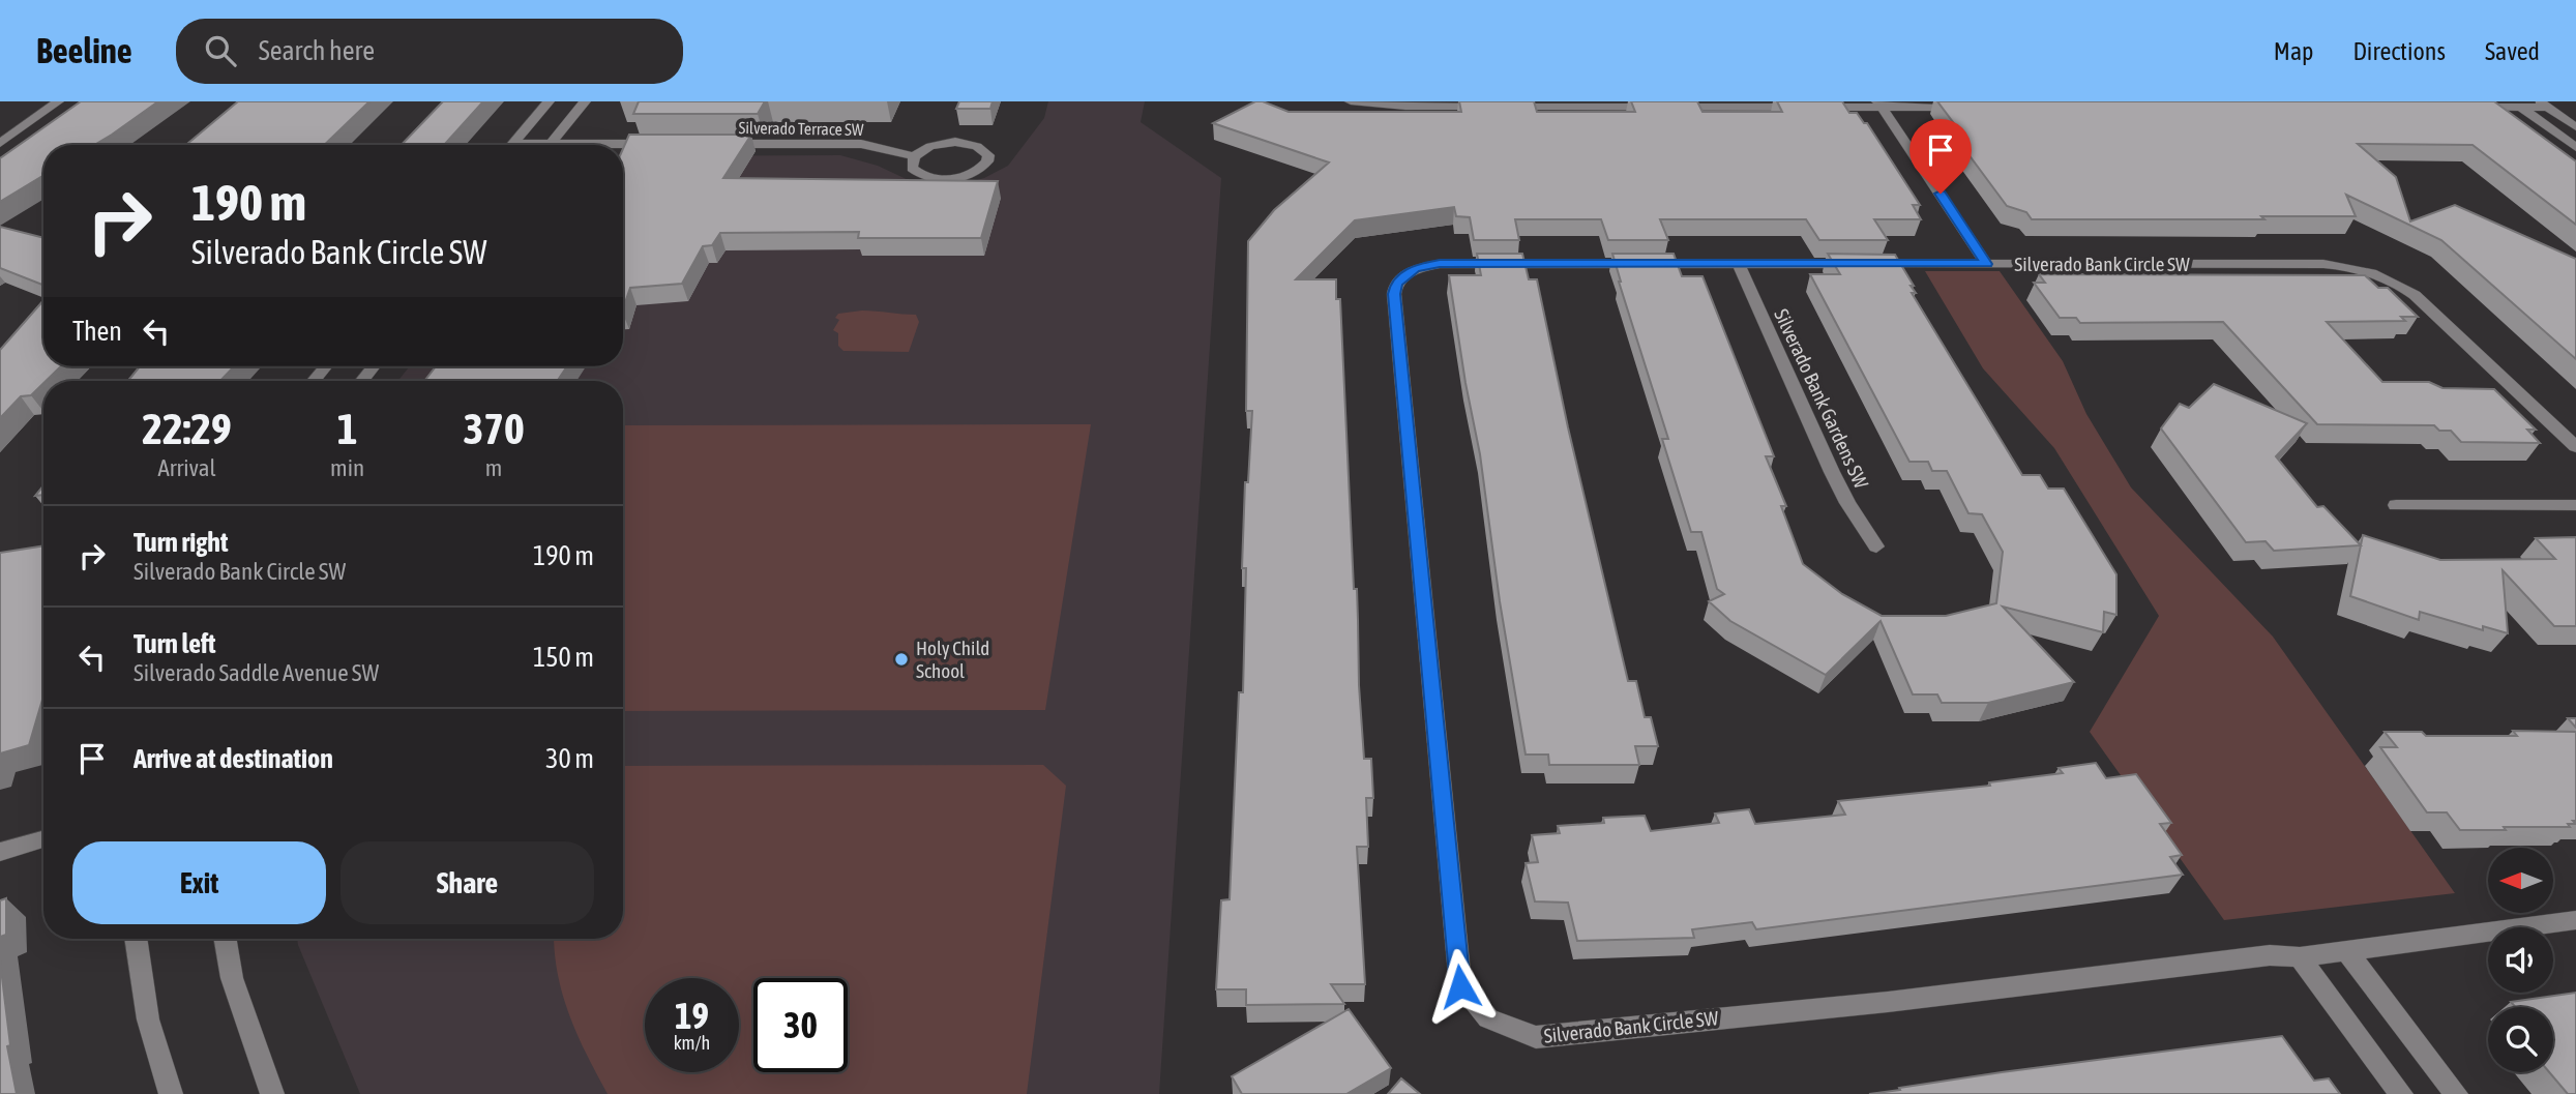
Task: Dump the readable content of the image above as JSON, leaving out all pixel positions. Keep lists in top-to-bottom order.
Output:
{
  "streets": {
    "street": ["Silverado Terrace SW", "Silverado Bank Circle SW", "Silverado Bank Gardens SW"]
  },
  "crossings": [
    ["Silverado Bank Circle SW", "Silverado Bank Gardens SW"]
  ],
  "places": ["Holy Child School"],
  "north": "left",
  "page": {
    "header": "Beeline",
    "search": "Search here",
    "nav": ["Map", "Directions", "Saved"],
    "turn": ["190 m", "Silverado Bank Circle SW"],
    "then": "Then",
    "eta": [
      "22:29",
      "Arrival",
      "1",
      "min",
      "370",
      "m"
    ],
    "list": [
      {
        "name": "Turn right",
        "note": "Silverado Bank Circle SW",
        "value": "190 m"
      },
      {
        "name": "Turn left",
        "note": "Silverado Saddle Avenue SW",
        "value": "150 m"
      },
      {
        "name": "Arrive at destination",
        "value": "30 m"
      }
    ],
    "buttons": ["Exit", "Share"],
    "speed": "19 km/h",
    "limit": "30"
  }
}
